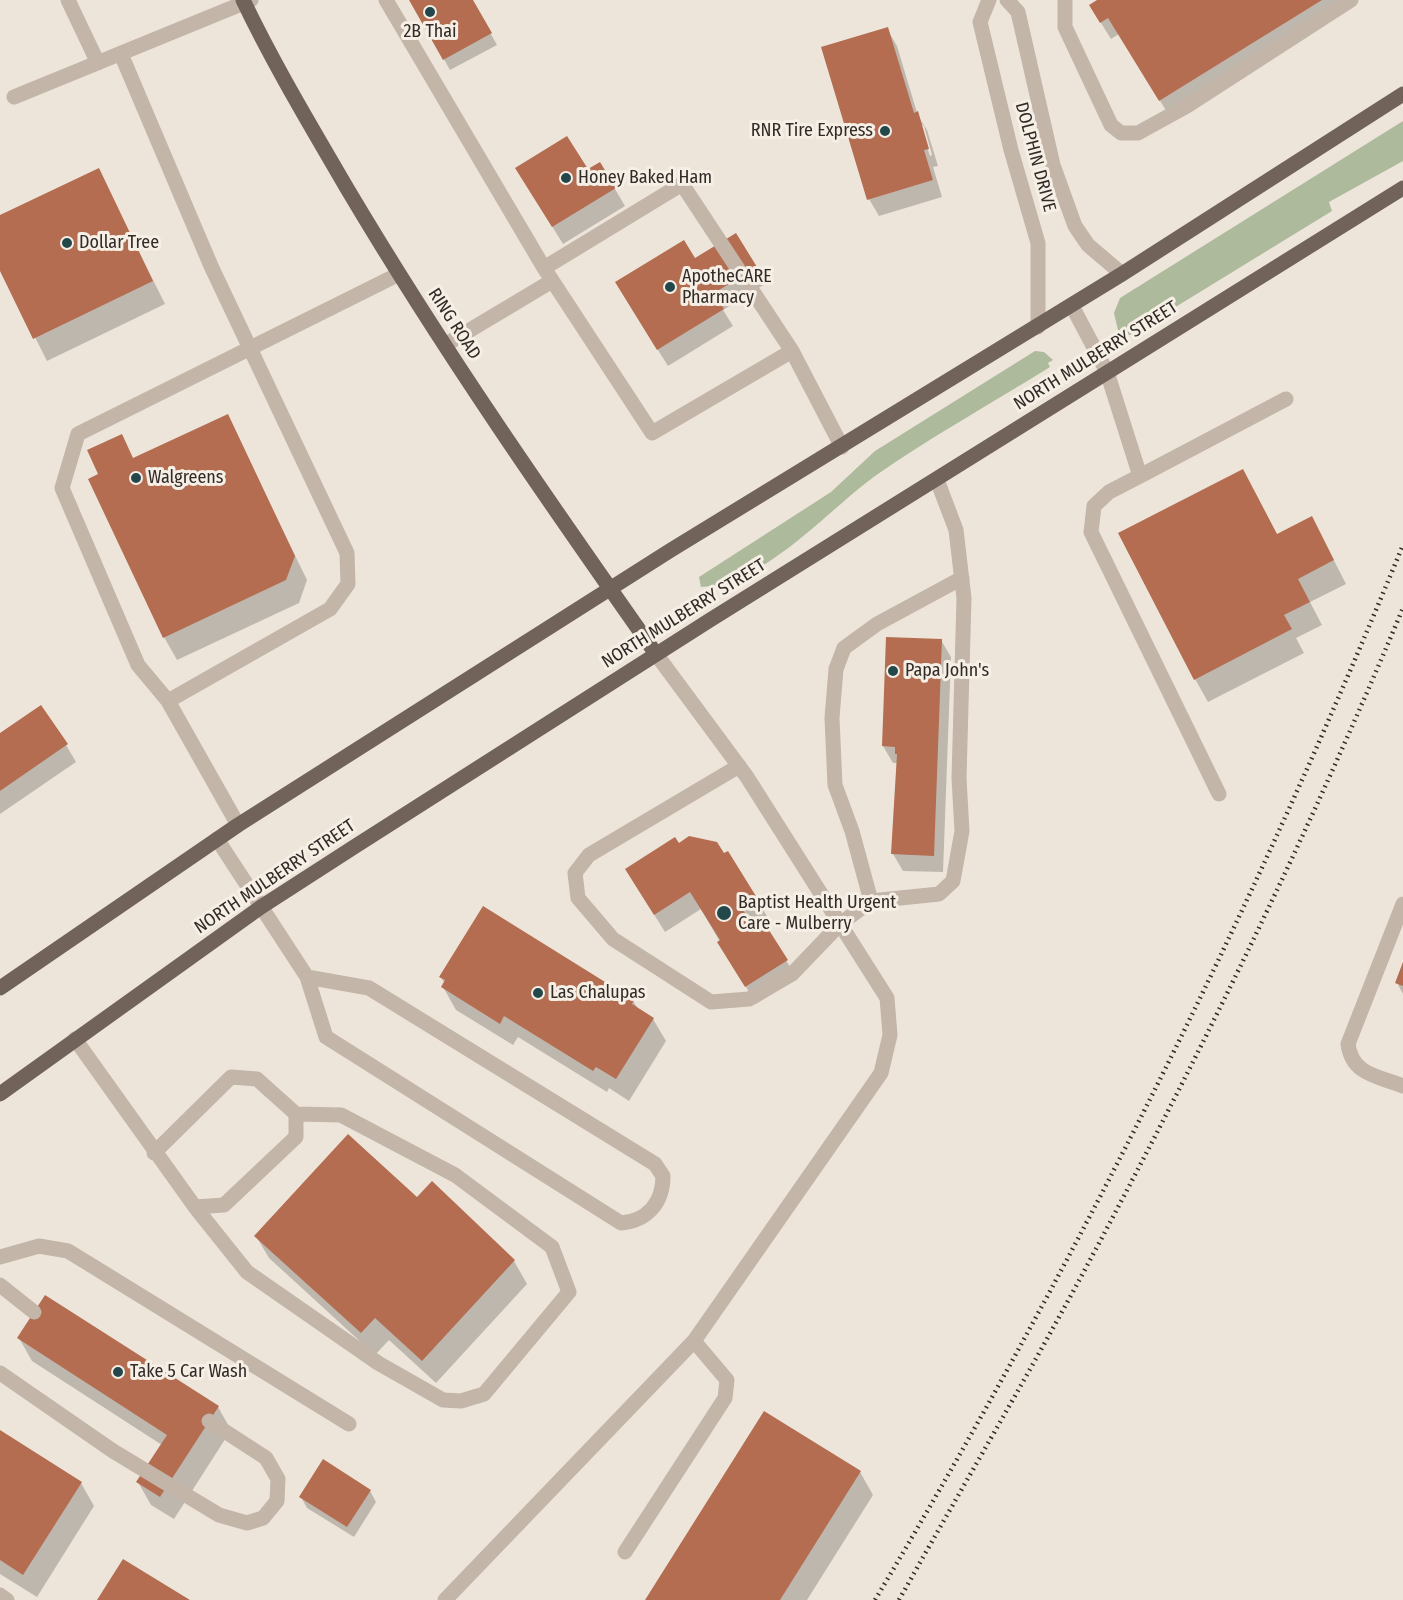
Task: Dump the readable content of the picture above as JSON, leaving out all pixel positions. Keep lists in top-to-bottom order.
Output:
{
  "streets": {
    "main road": ["RING ROAD", "NORTH MULBERRY STREET"],
    "street": ["DOLPHIN DRIVE"]
  },
  "crossings": [
    ["RING ROAD", "NORTH MULBERRY STREET"]
  ],
  "places": [
    "2B Thai",
    "RNR Tire Express",
    "Honey Baked Ham",
    "Dollar Tree",
    "ApotheCARE Pharmacy",
    "Walgreens",
    "Papa John's",
    "Baptist Health Urgent Care - Mulberry",
    "Las Chalupas",
    "Take 5 Car Wash"
  ]
}
